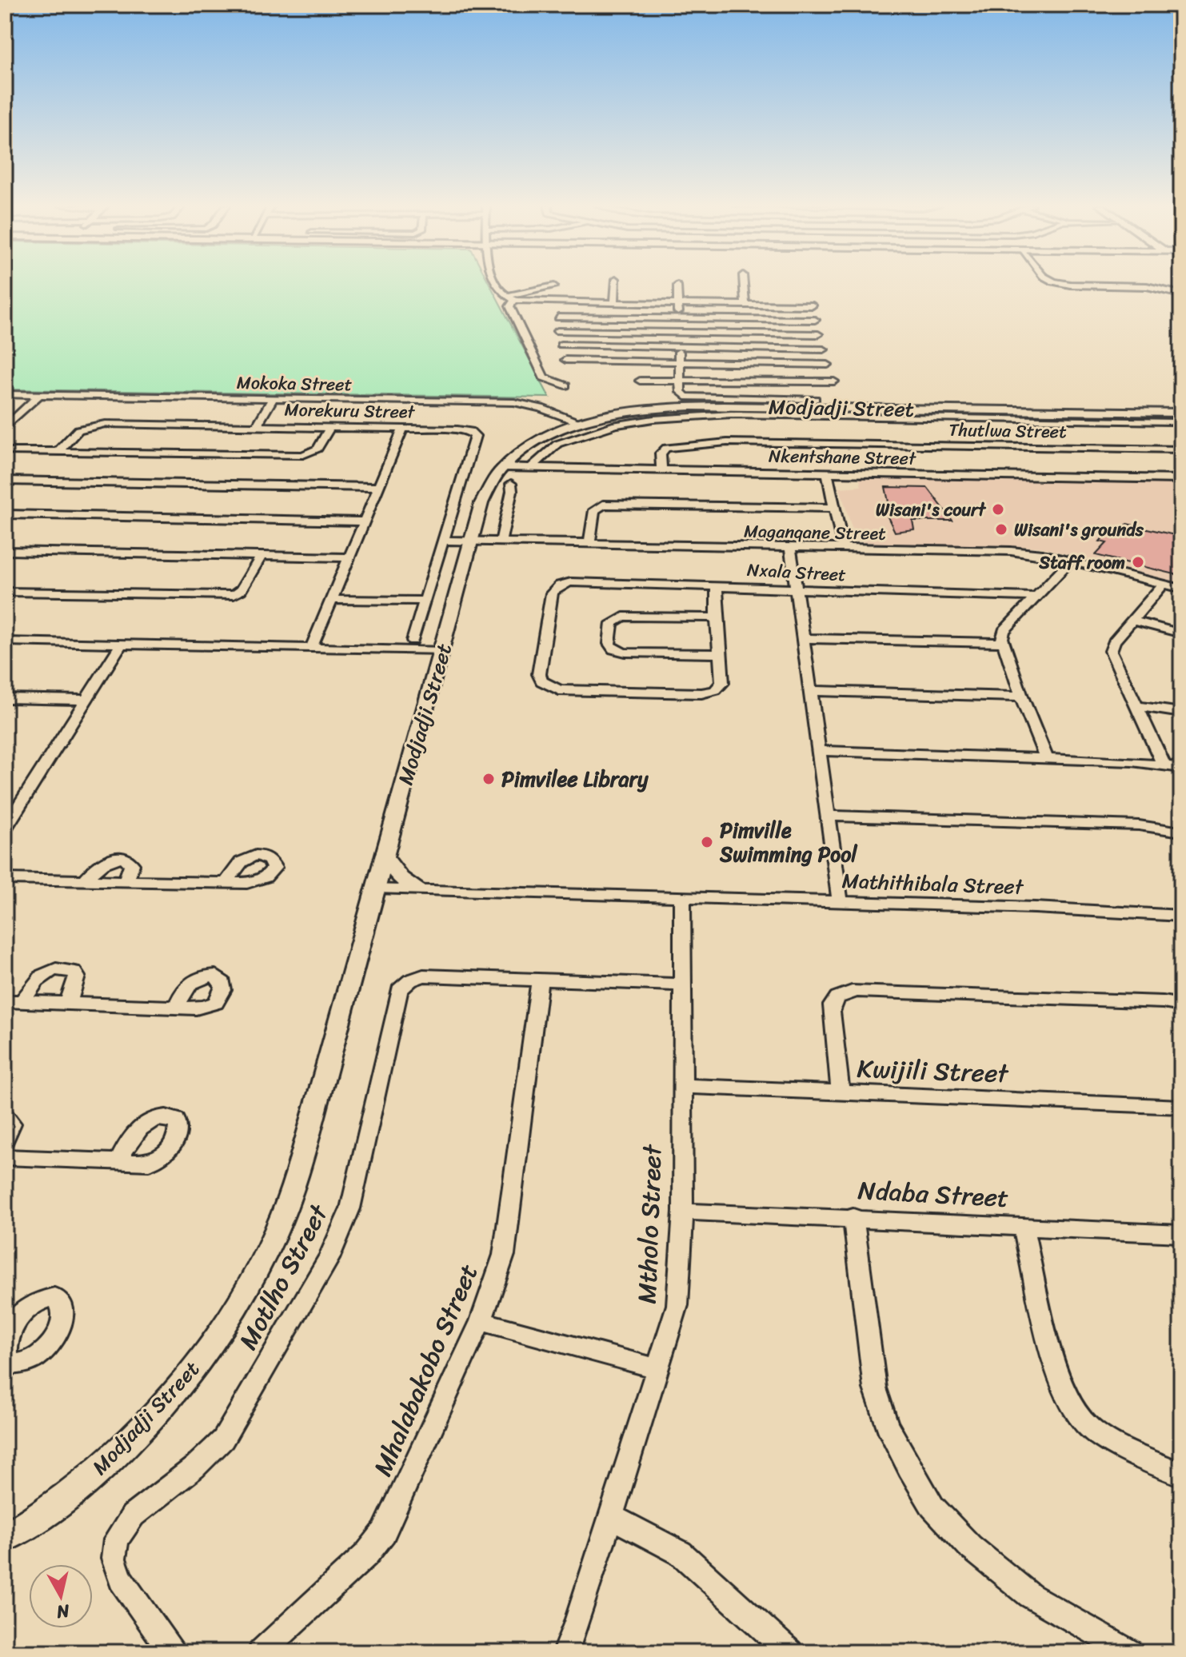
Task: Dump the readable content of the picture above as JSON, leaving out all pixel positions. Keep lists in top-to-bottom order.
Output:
{
  "streets": {
    "street": [
      "Mokoka Street",
      "Modjadji Street",
      "Morekuru Street",
      "Thutlwa Street",
      "Nkentshane Street",
      "Maganqane Street",
      "Nxala Street",
      "Mathithibala Street",
      "Kwijili Street",
      "Ndaba Street",
      "Mtholo Street",
      "Motlho Street",
      "Mhalabakobo Street"
    ]
  },
  "crossings": [
    ["Mokoka Street", "Modjadji Street"],
    ["Modjadji Street", "Nkentshane Street"],
    ["Modjadji Street", "Maganqane Street"],
    ["Modjadji Street", "Mathithibala Street"],
    ["Morekuru Street", "Maganqane Street"],
    ["Thutlwa Street", "Nkentshane Street"],
    ["Mathithibala Street", "Mtholo Street"],
    ["Kwijili Street", "Mtholo Street"],
    ["Ndaba Street", "Mtholo Street"],
    ["Mtholo Street", "Motlho Street"],
    ["Motlho Street", "Mhalabakobo Street"]
  ],
  "places": [
    "Wisani's court",
    "Wisani's grounds",
    "Staff room",
    "Pimvilee Library",
    "Pimville Swimming Pool"
  ],
  "north": "bottom"
}
